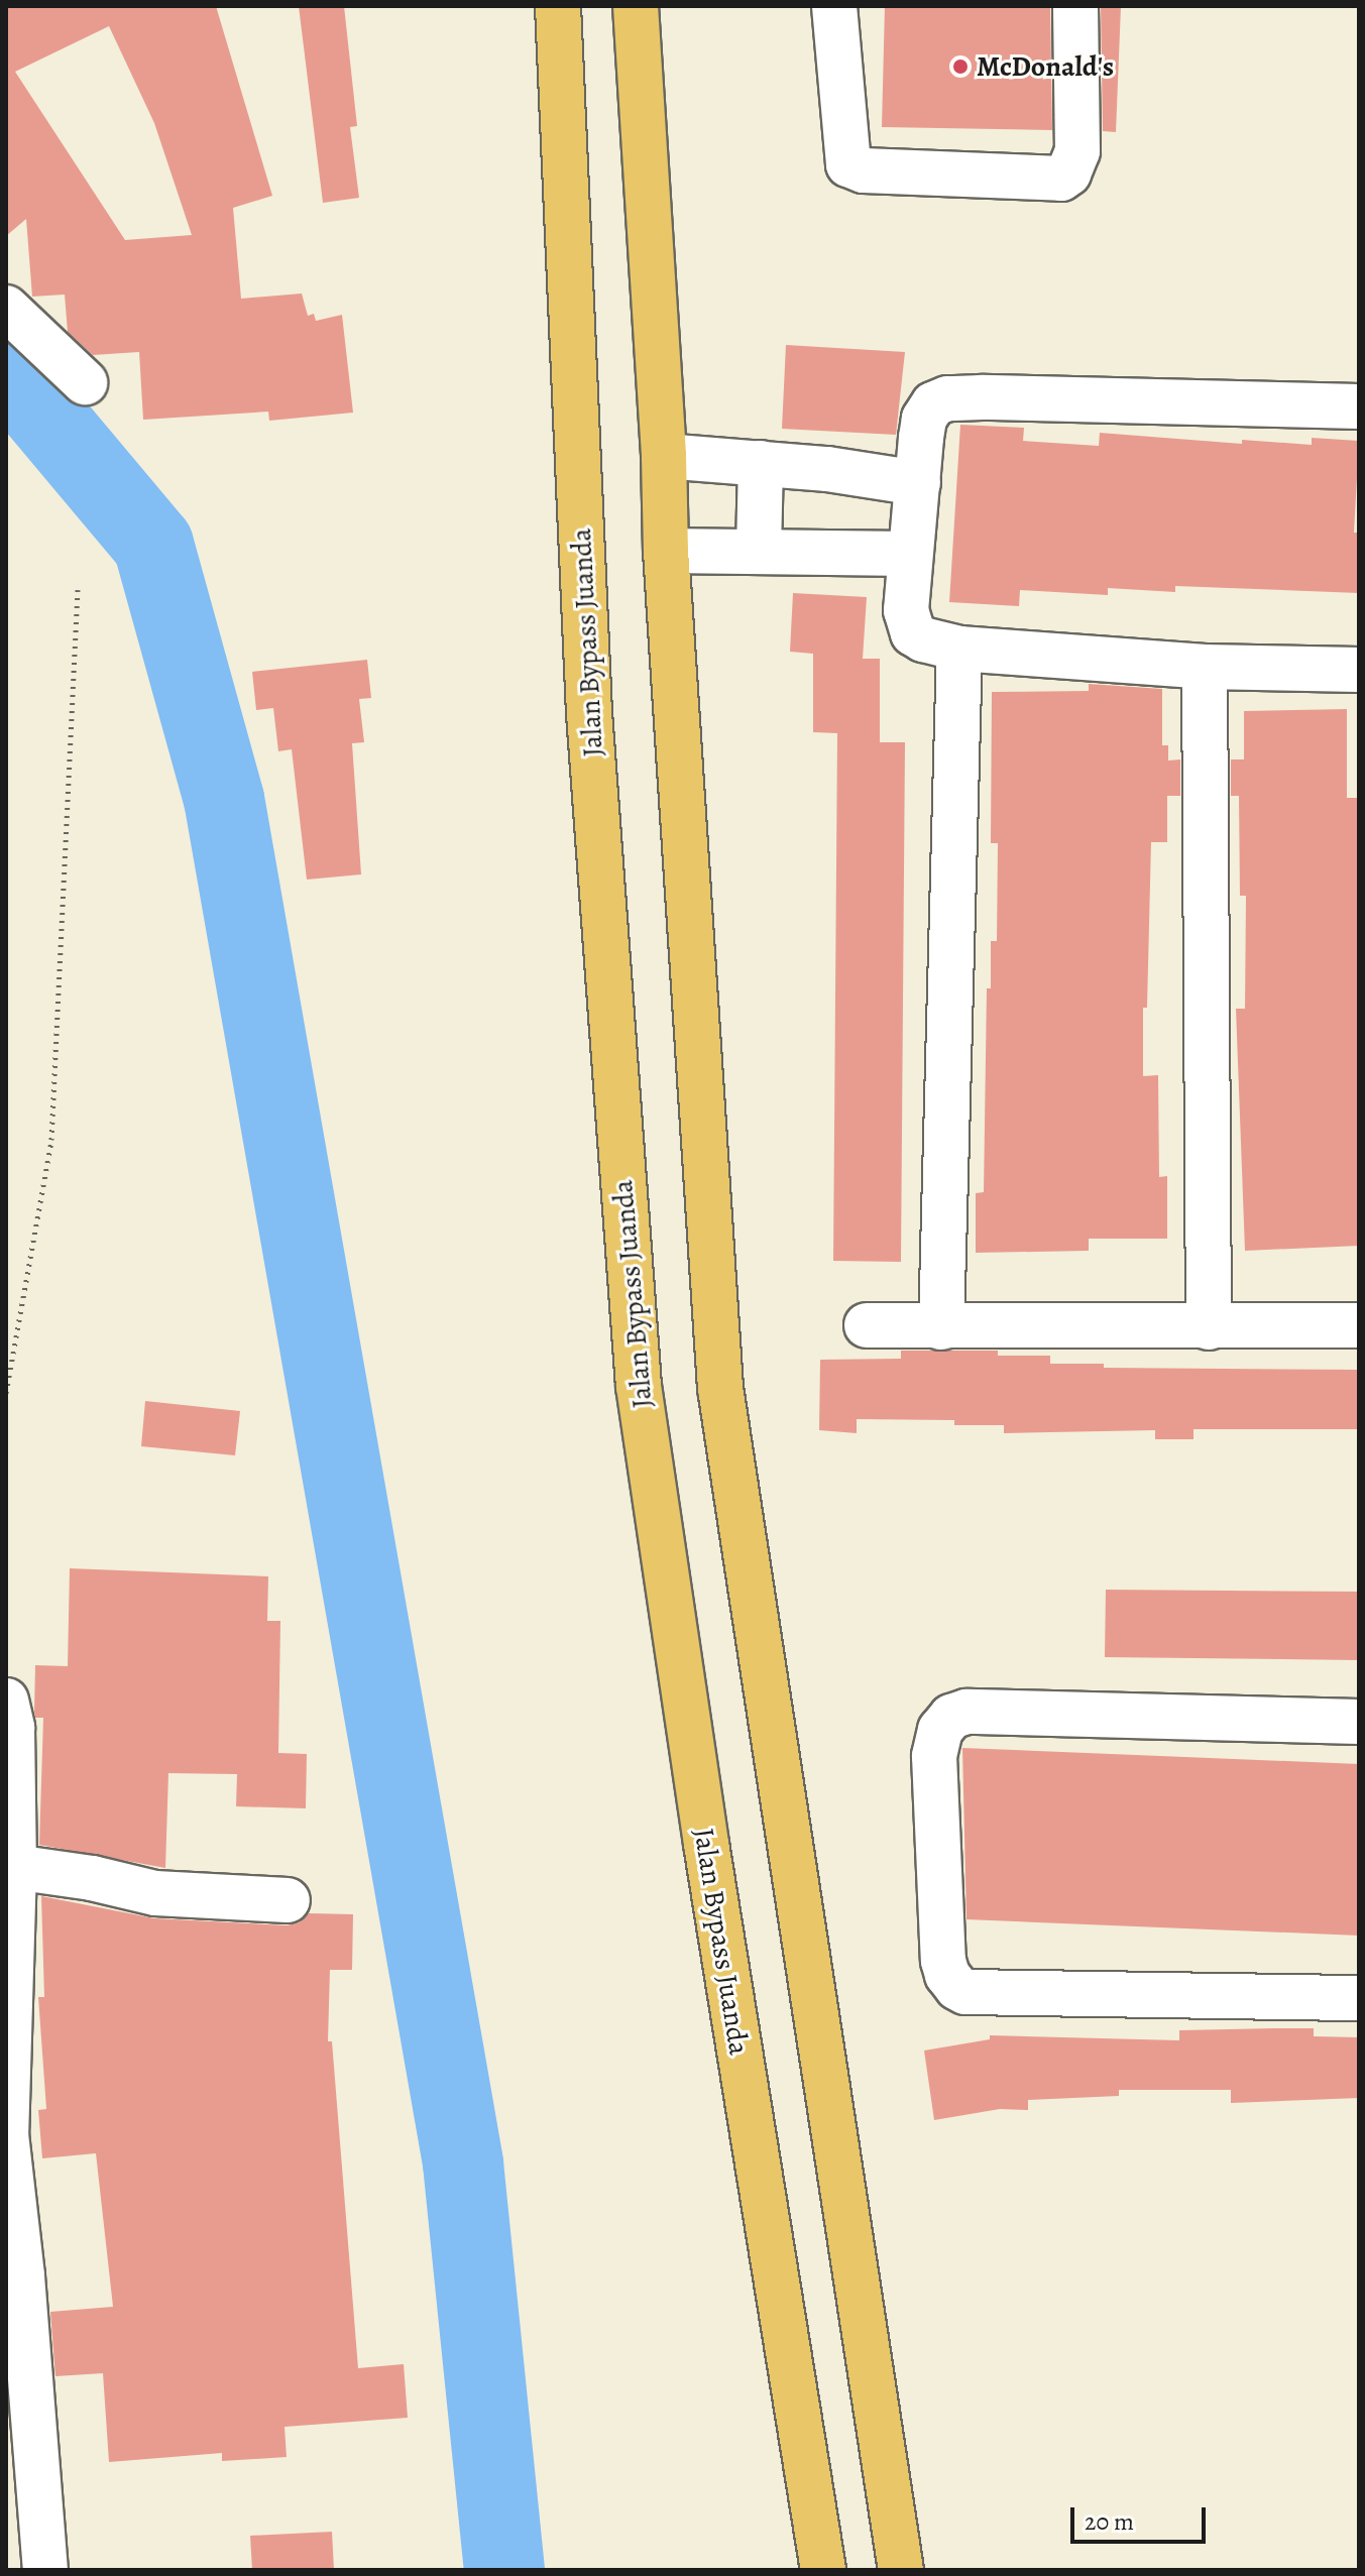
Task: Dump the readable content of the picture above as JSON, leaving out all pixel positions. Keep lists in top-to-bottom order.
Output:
{
  "streets": {
    "main road": ["Jalan Bypass Juanda"]
  },
  "places": ["McDonald's"],
  "scale_bar": "20 m"
}
